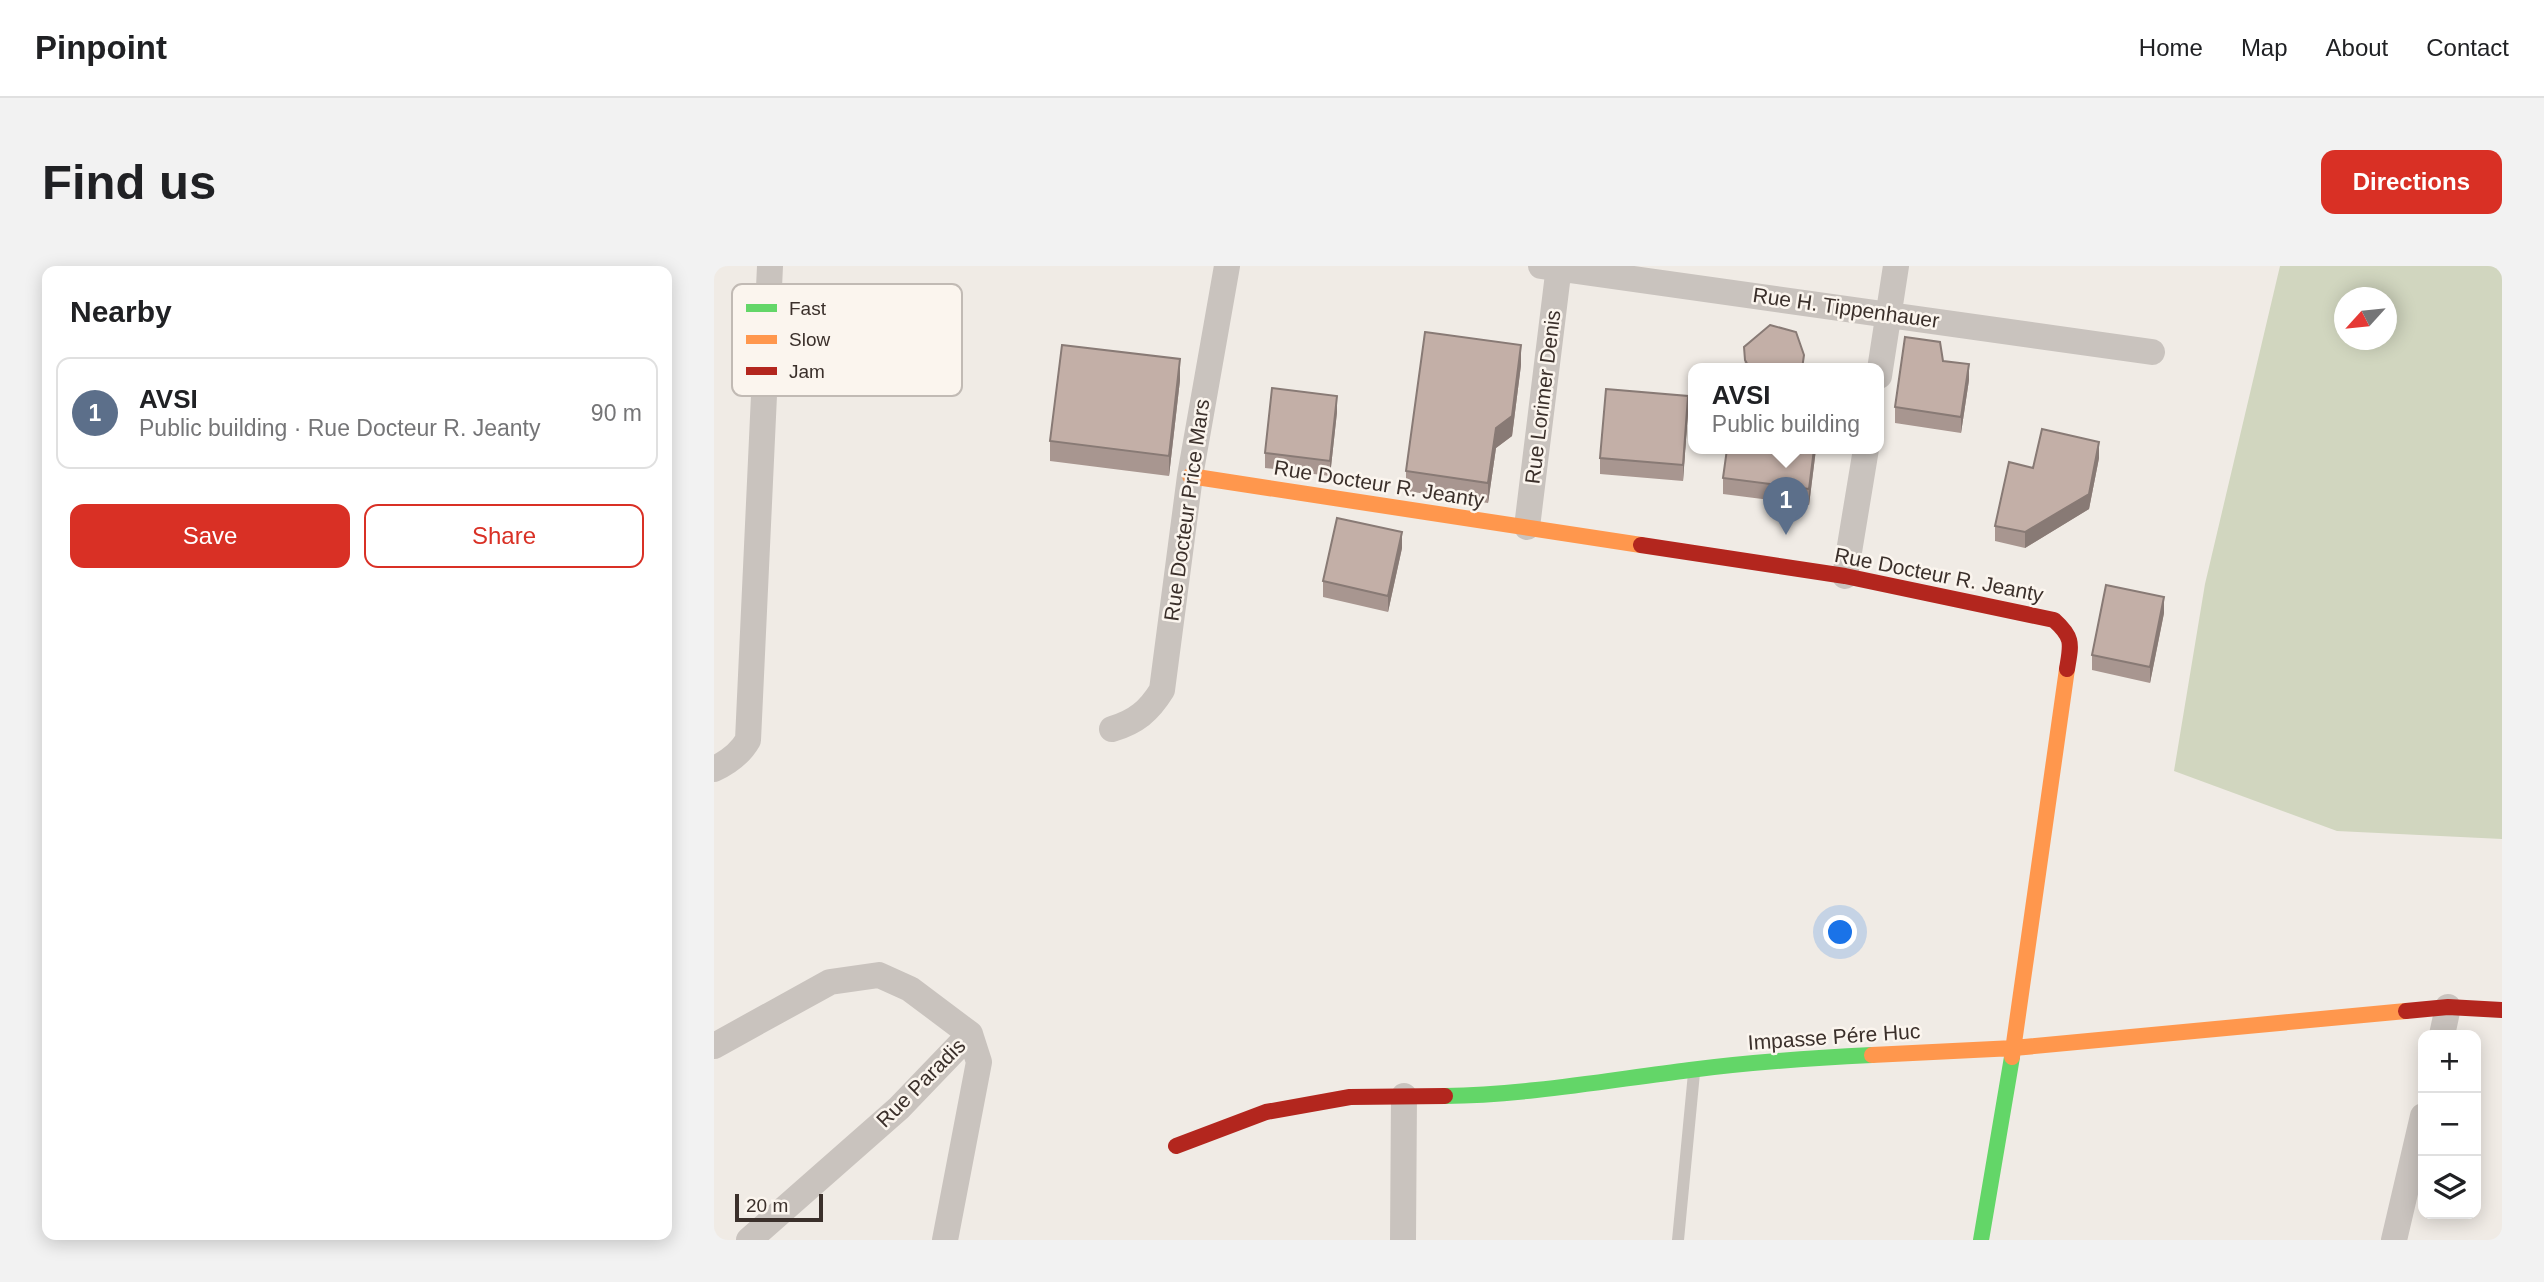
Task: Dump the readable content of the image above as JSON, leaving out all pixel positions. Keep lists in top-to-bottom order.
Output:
{
  "streets": {
    "street": [
      "Rue H. Tippenhauer",
      "Rue Lorimer Denis",
      "Rue Docteur R. Jeanty",
      "Rue Docteur Price Mars",
      "Impasse Pére Huc",
      "Rue Paradis"
    ]
  },
  "crossings": [
    ["Rue H. Tippenhauer", "Rue Lorimer Denis"],
    ["Rue Lorimer Denis", "Rue Docteur R. Jeanty"],
    ["Rue Docteur R. Jeanty", "Rue Docteur Price Mars"],
    ["Rue Docteur R. Jeanty", "Impasse Pére Huc"]
  ],
  "legend": ["Fast", "Slow", "Jam"],
  "scale_bar": "20 m",
  "north": "bottom left",
  "page": {
    "header": "Pinpoint",
    "nav": [
      "Home",
      "Map",
      "About",
      "Contact"
    ],
    "buttons": [
      "Directions",
      ["Save", "Share"]
    ],
    "title": "Find us",
    "heading": "Nearby",
    "list": [
      {
        "mark": "1",
        "name": "AVSI",
        "note": "Public building · Rue Docteur R. Jeanty",
        "value": "90 m"
      }
    ],
    "popup": ["AVSI", "Public building"],
    "pins": "1",
    "map_buttons": ["+", "−"],
    "scale": "20 m"
  }
}
